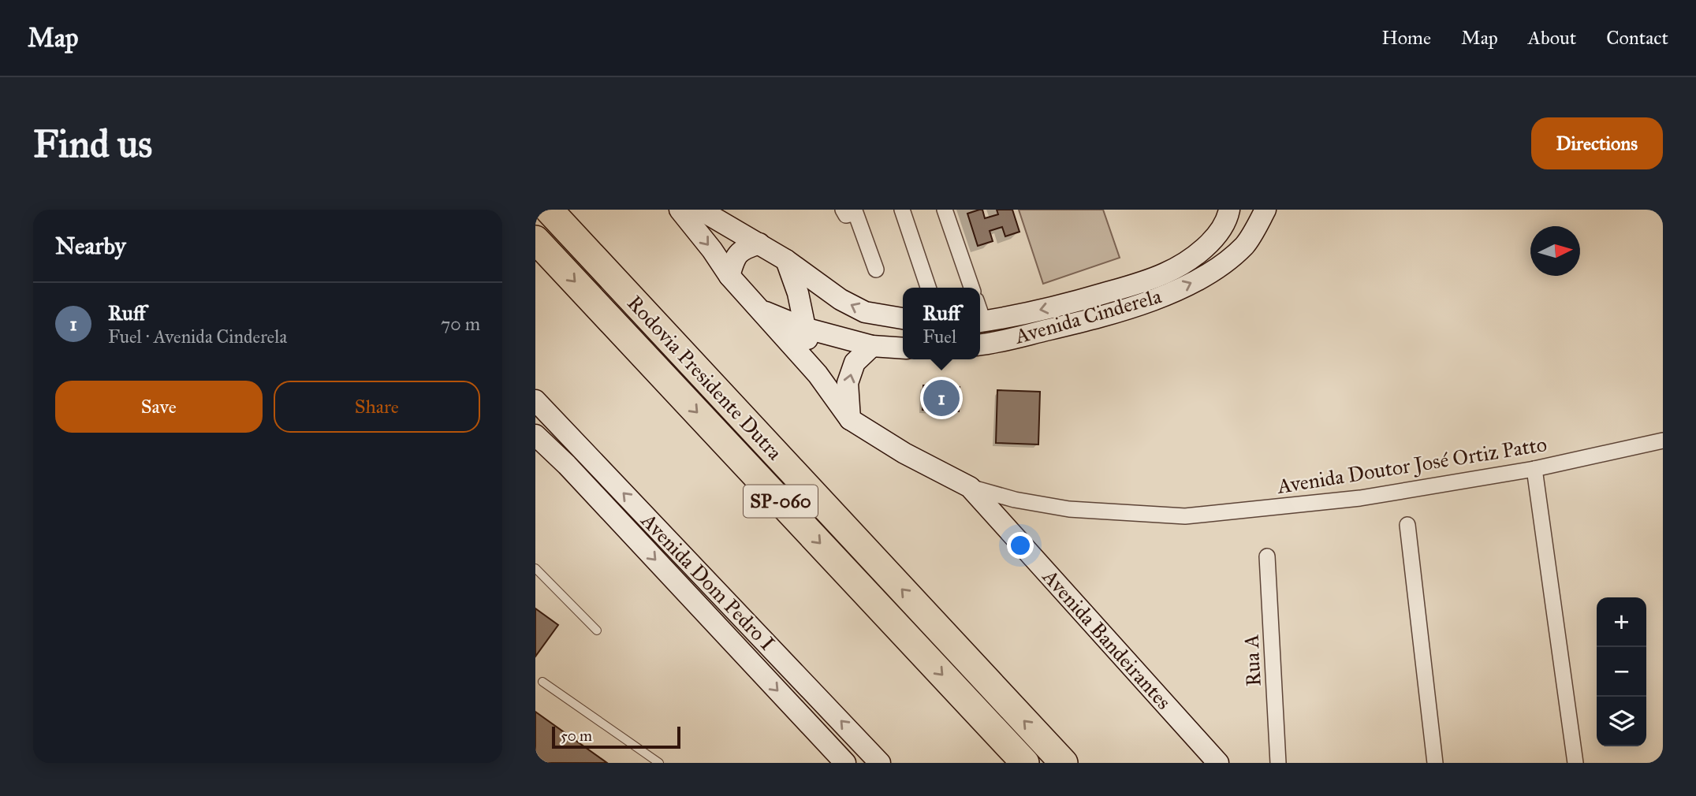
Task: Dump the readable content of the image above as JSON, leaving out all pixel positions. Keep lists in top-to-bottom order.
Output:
{
  "streets": {
    "highway": ["Rodovia Presidente Dutra", "SP-060"],
    "main road": ["Avenida Cinderela", "Avenida Dom Pedro I", "Avenida Bandeirantes"],
    "street": ["Avenida Doutor José Ortiz Patto", "Rua A"]
  },
  "crossings": [
    ["Avenida Doutor José Ortiz Patto", "Avenida Bandeirantes"]
  ],
  "scale_bar": "50 m",
  "north": "right",
  "page": {
    "header": "Map",
    "nav": [
      "Home",
      "Map",
      "About",
      "Contact"
    ],
    "buttons": [
      "Directions",
      ["Save", "Share"]
    ],
    "title": "Find us",
    "heading": "Nearby",
    "list": [
      {
        "mark": "1",
        "name": "Ruff",
        "note": "Fuel · Avenida Cinderela",
        "value": "70 m"
      }
    ],
    "popup": ["Ruff", "Fuel"],
    "pins": "1",
    "map_buttons": ["+", "−"],
    "scale": "50 m"
  }
}
